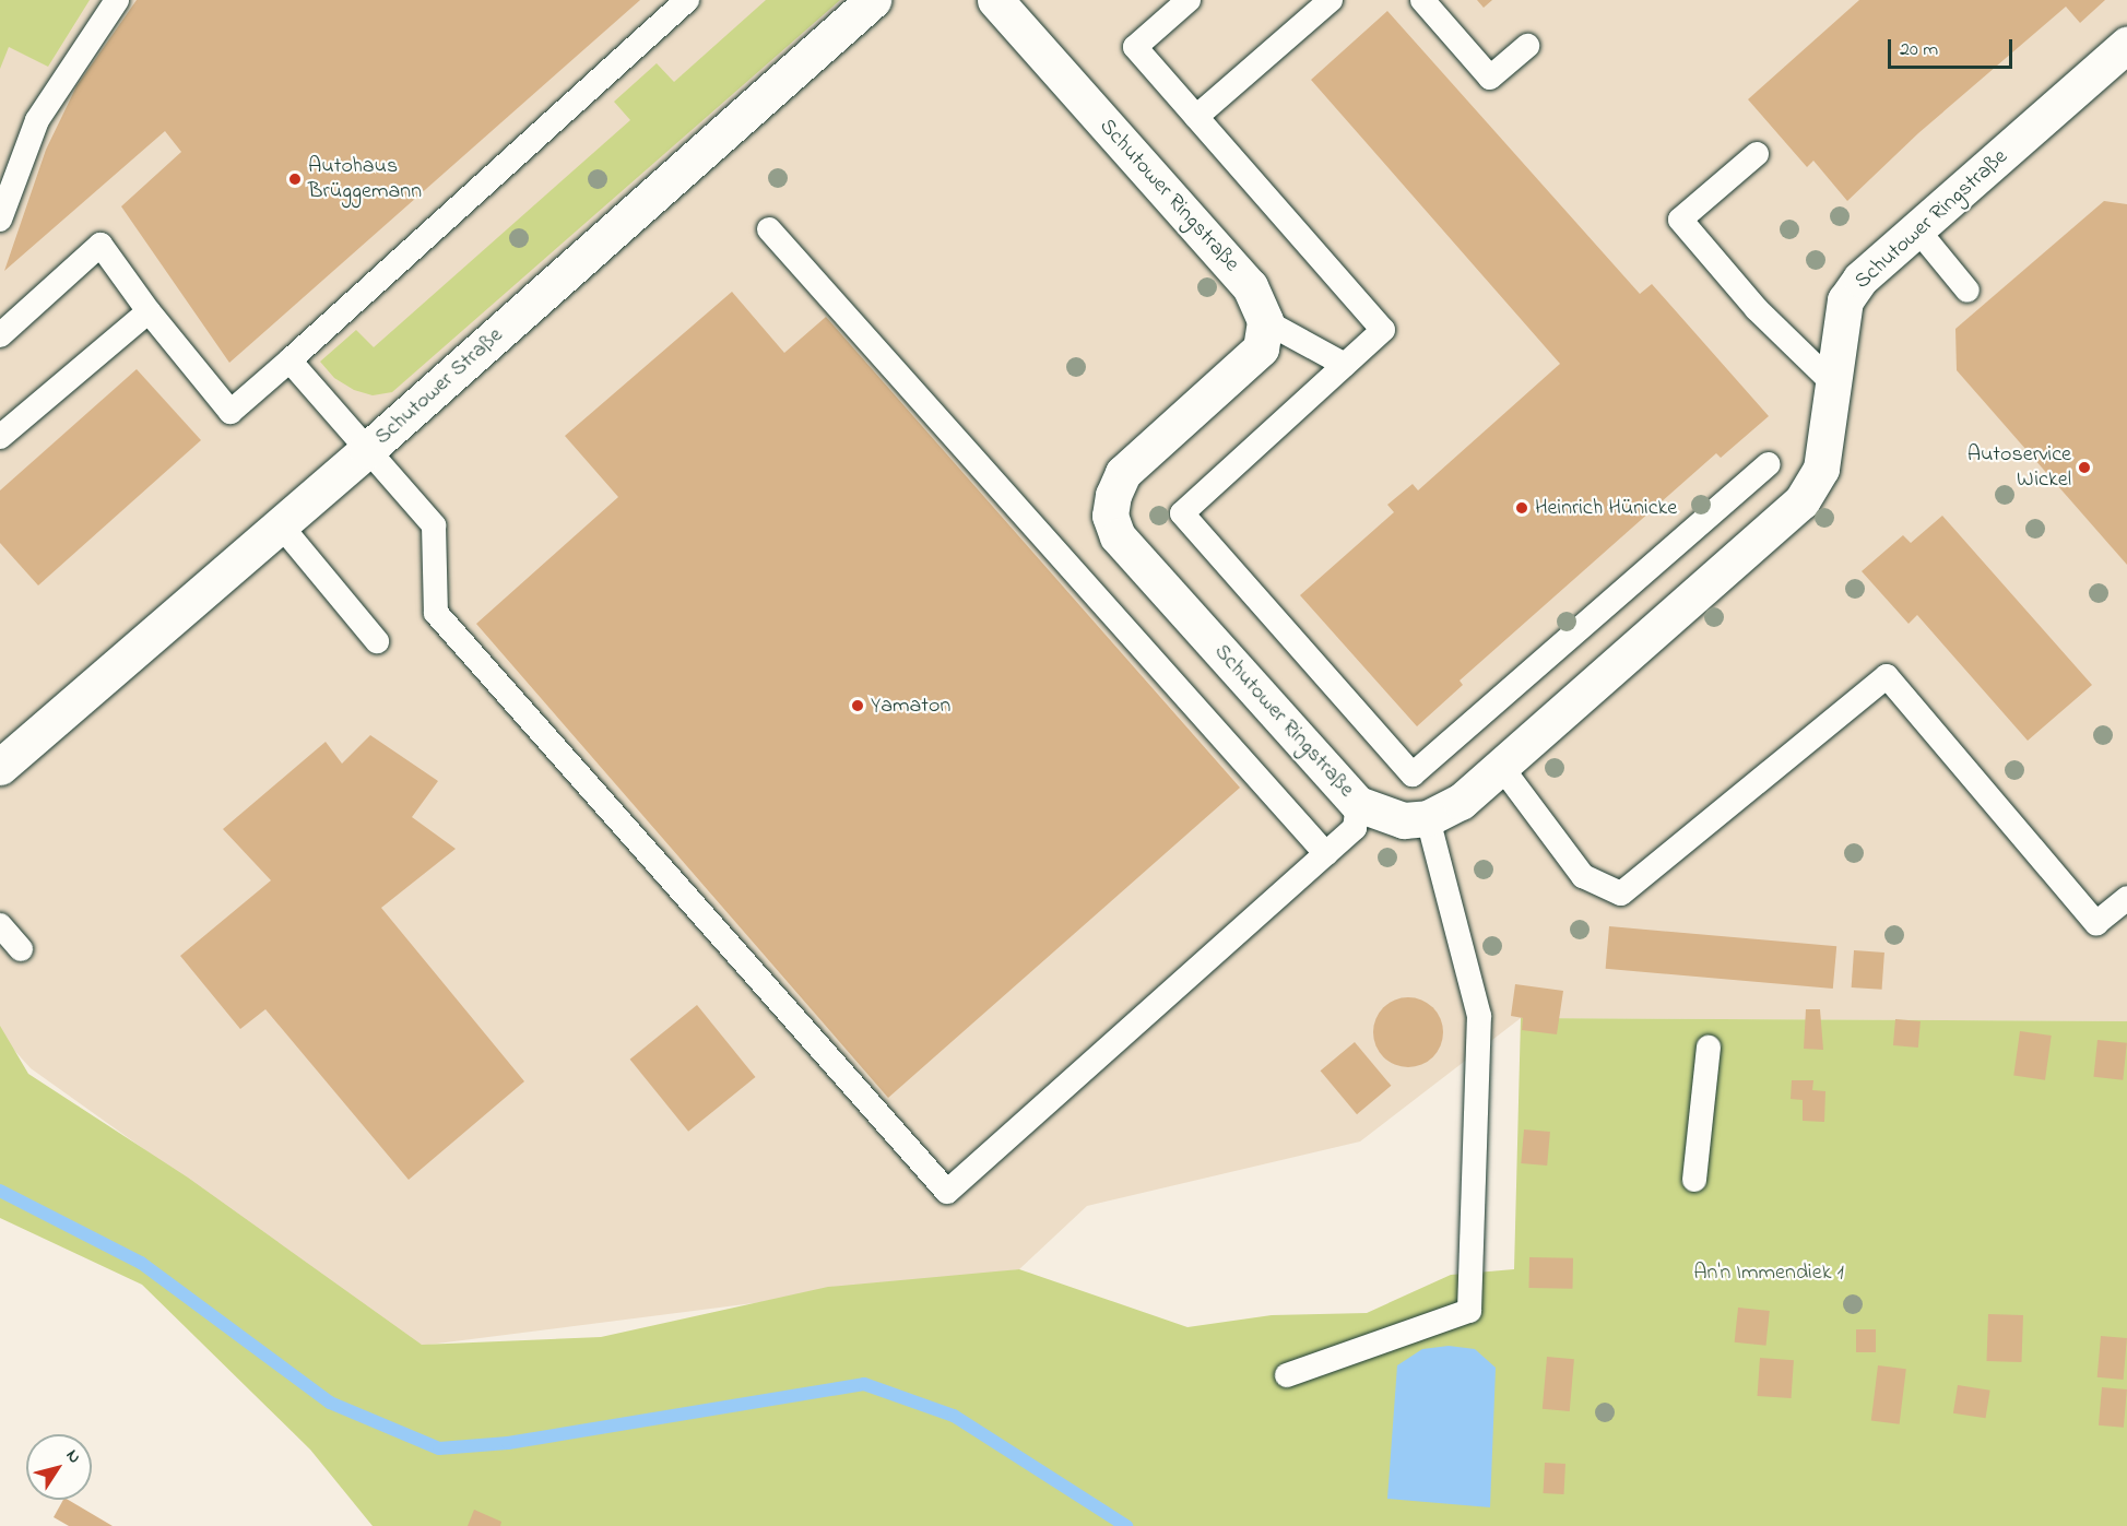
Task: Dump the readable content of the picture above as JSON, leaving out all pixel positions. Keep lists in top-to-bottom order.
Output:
{
  "streets": {
    "street": ["Schutower Ringstraße", "Schutower Straße"]
  },
  "parks": ["An'n Immendiek 1"],
  "places": [
    "Autohaus Brüggemann",
    "Autoservice Wickel",
    "Heinrich Hünicke",
    "Yamaton"
  ],
  "scale_bar": "20 m",
  "north": "top right"
}
